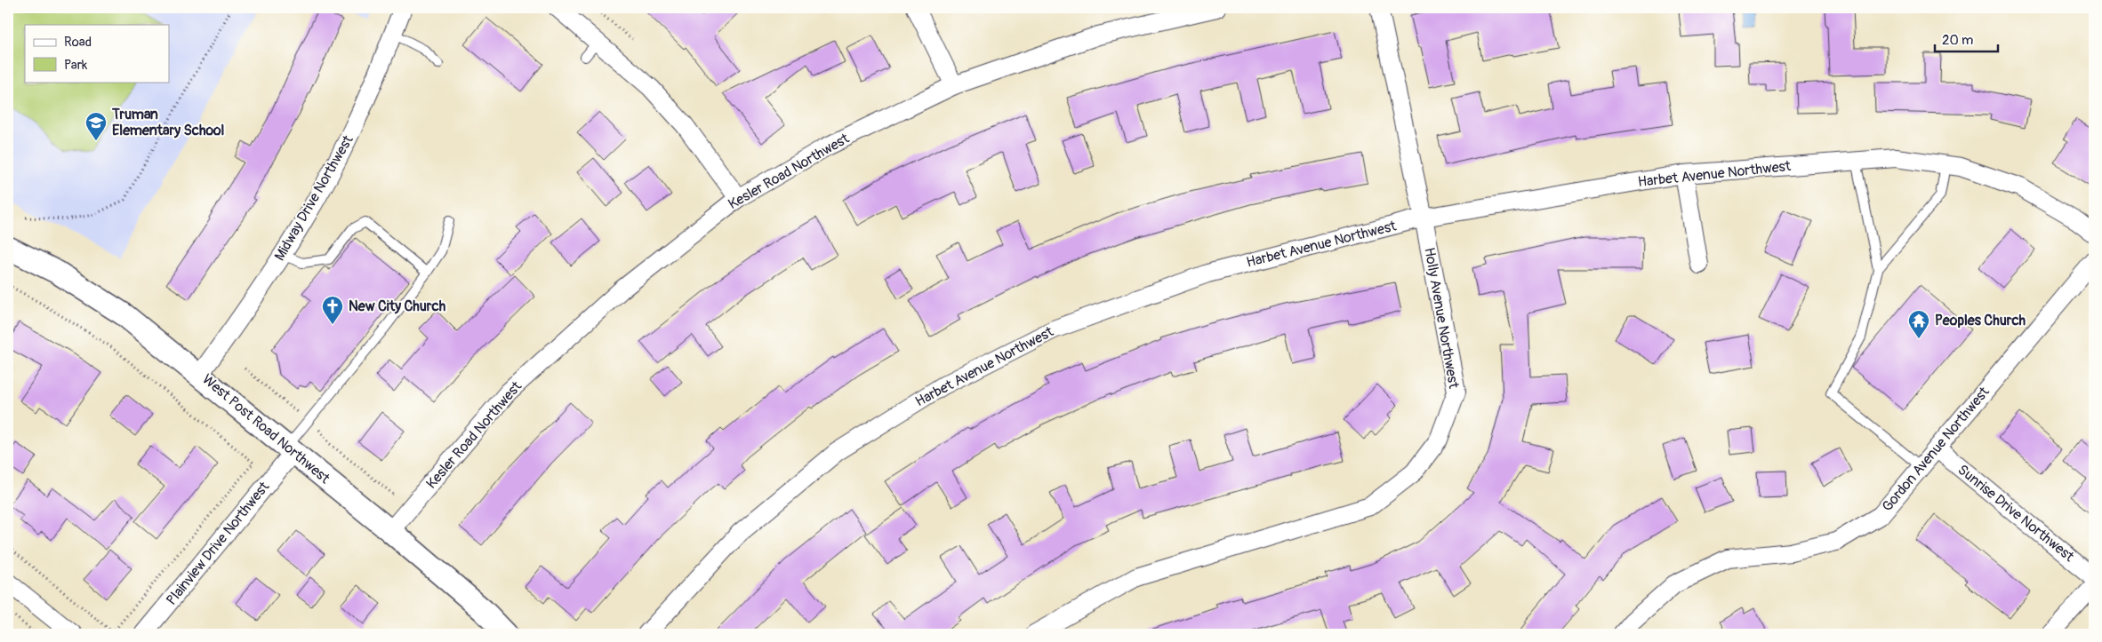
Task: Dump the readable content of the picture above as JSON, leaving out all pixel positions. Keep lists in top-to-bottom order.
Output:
{
  "streets": {
    "street": [
      "Kesler Road Northwest",
      "Harbet Avenue Northwest",
      "Midway Drive Northwest",
      "Holly Avenue Northwest",
      "West Post Road Northwest",
      "Gordon Avenue Northwest",
      "Sunrise Drive Northwest",
      "Plainview Drive Northwest"
    ]
  },
  "crossings": [
    ["Kesler Road Northwest", "West Post Road Northwest"],
    ["Harbet Avenue Northwest", "Holly Avenue Northwest"],
    ["Midway Drive Northwest", "West Post Road Northwest"],
    ["West Post Road Northwest", "Plainview Drive Northwest"],
    ["Gordon Avenue Northwest", "Sunrise Drive Northwest"]
  ],
  "places": {
    "school or university": ["Truman Elementary School"],
    "church": ["New City Church"],
    "temple": ["Peoples Church"]
  },
  "legend": ["Road", "Park"],
  "scale_bar": "20 m"
}
